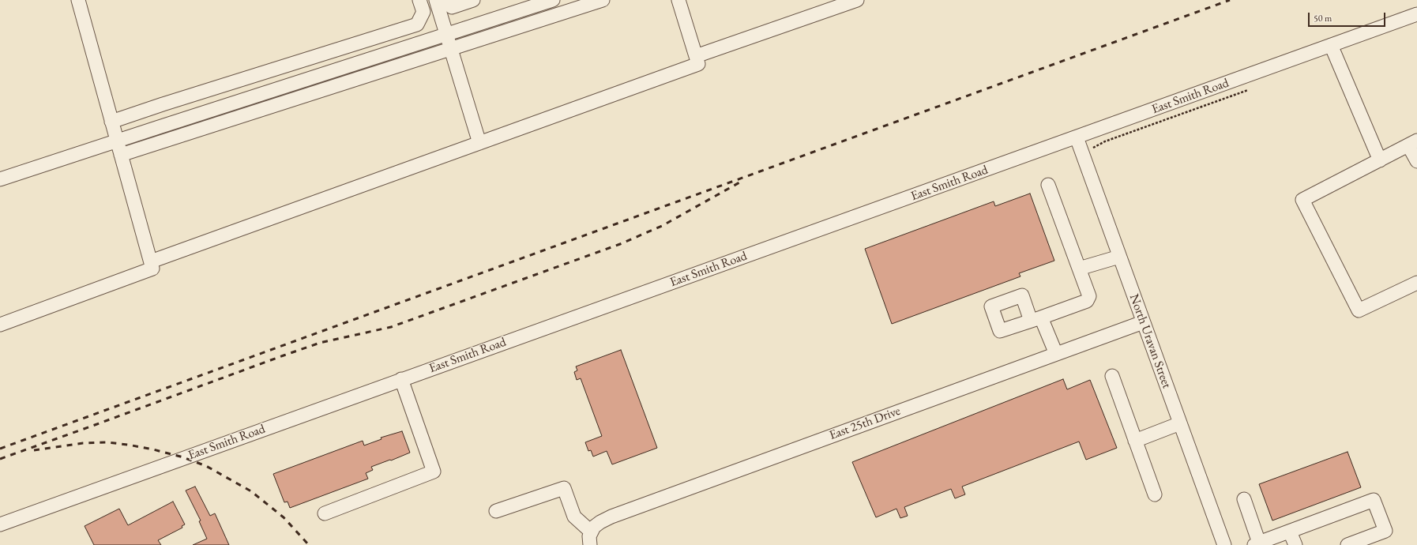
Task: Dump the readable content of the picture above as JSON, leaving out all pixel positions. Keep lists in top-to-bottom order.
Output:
{
  "streets": {
    "street": ["East Smith Road", "North Uravan Street", "East 25th Drive"]
  },
  "crossings": [
    ["East Smith Road", "North Uravan Street"],
    ["North Uravan Street", "East 25th Drive"]
  ],
  "scale_bar": "50 m"
}
